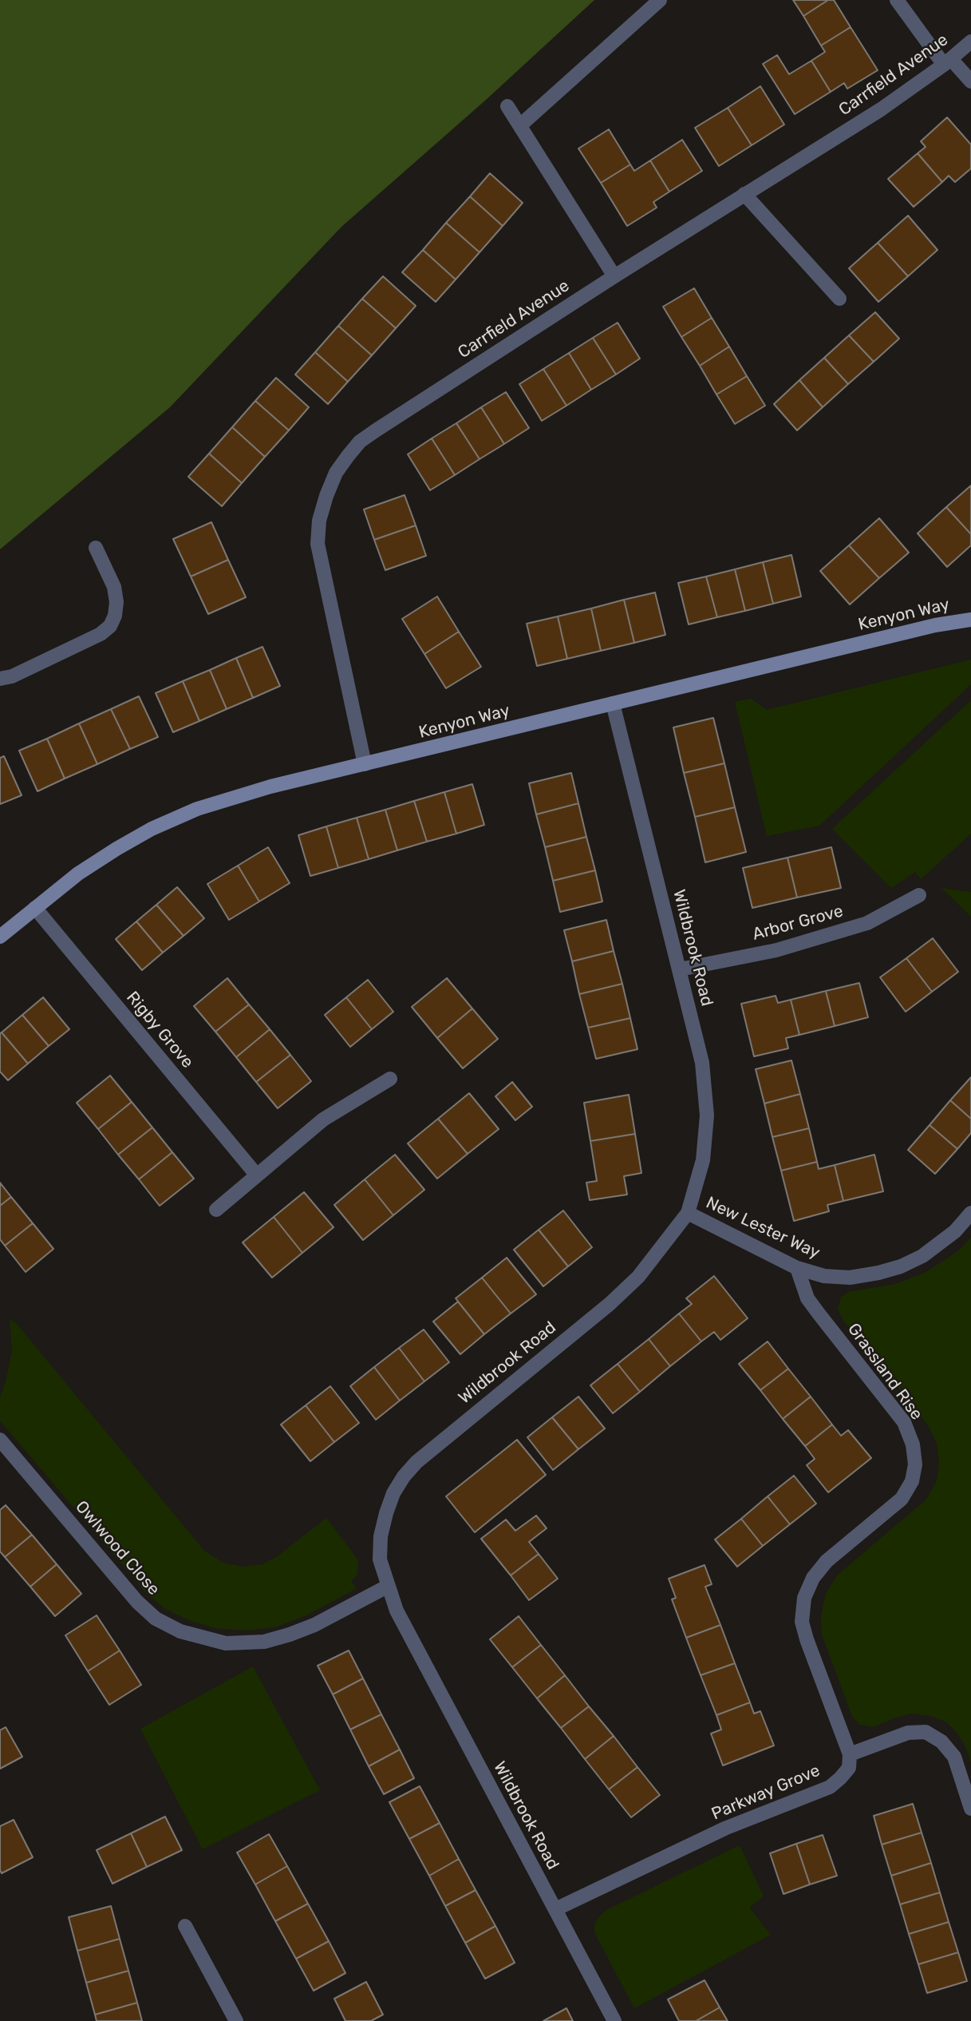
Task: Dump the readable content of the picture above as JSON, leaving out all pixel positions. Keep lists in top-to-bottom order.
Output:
{
  "streets": {
    "street": [
      "Carrfield Avenue",
      "Kenyon Way",
      "Arbor Grove",
      "Wildbrook Road",
      "Rigby Grove",
      "New Lester Way",
      "Grassland Rise",
      "Owlwood Close",
      "Parkway Grove"
    ]
  },
  "crossings": [
    ["Carrfield Avenue", "Kenyon Way"],
    ["Kenyon Way", "Wildbrook Road"],
    ["Kenyon Way", "Rigby Grove"],
    ["Arbor Grove", "Wildbrook Road"],
    ["Wildbrook Road", "New Lester Way"],
    ["Wildbrook Road", "Owlwood Close"],
    ["Wildbrook Road", "Parkway Grove"],
    ["New Lester Way", "Grassland Rise"],
    ["Grassland Rise", "Parkway Grove"]
  ]
}
